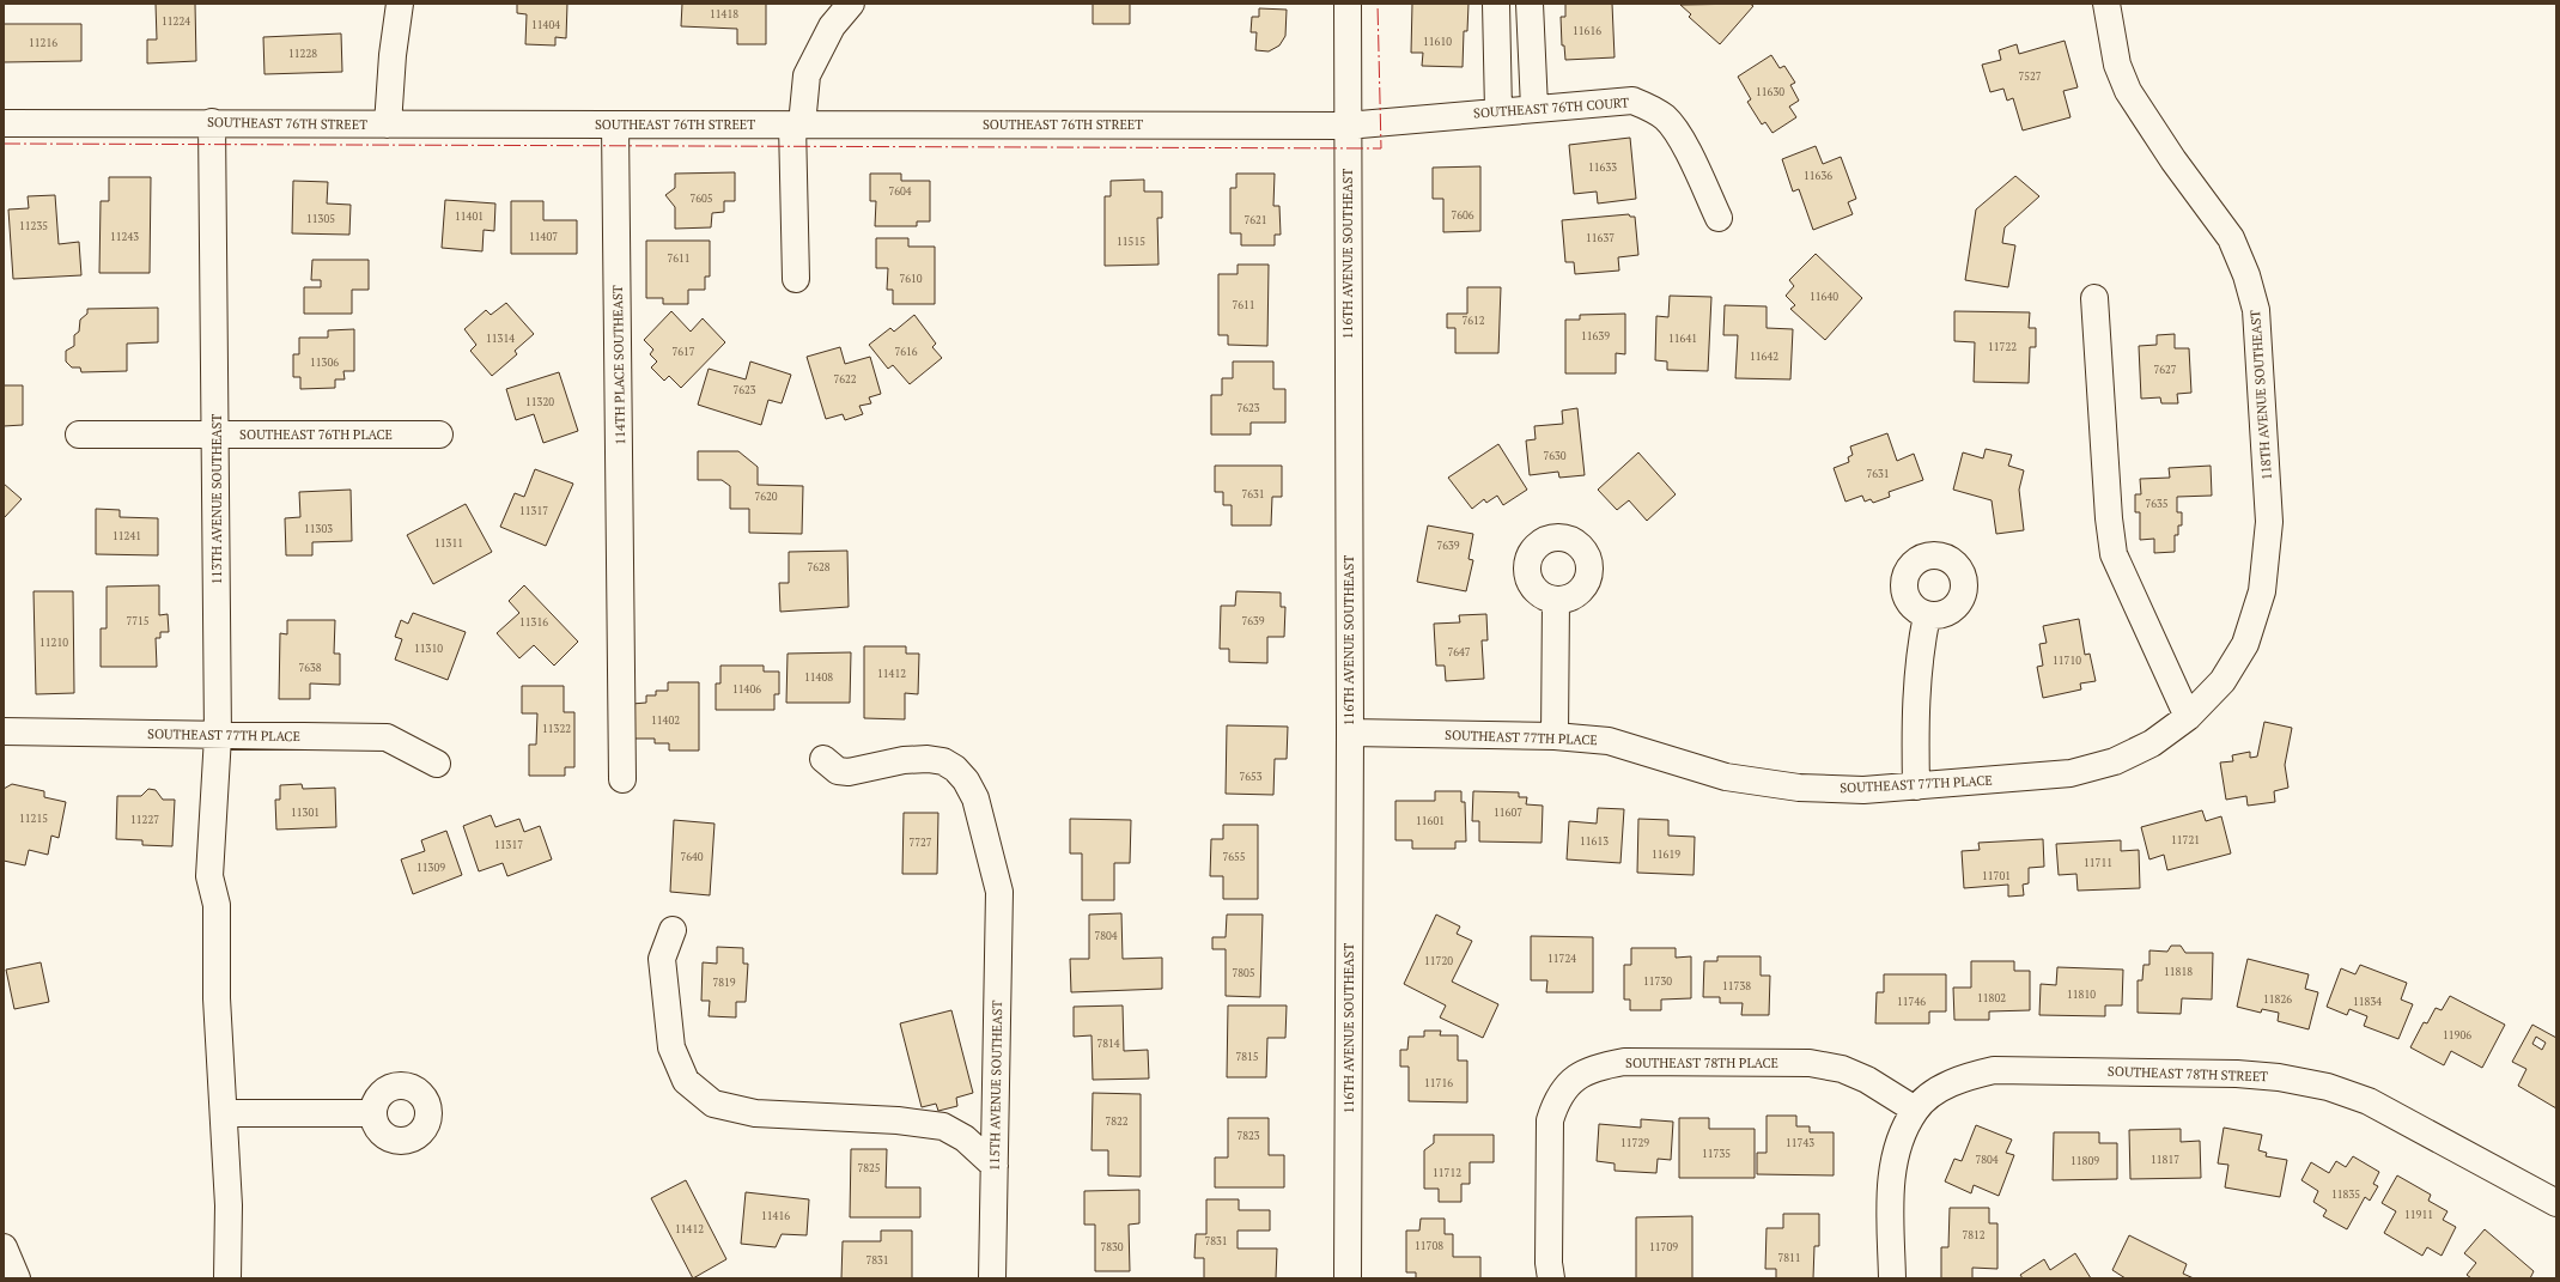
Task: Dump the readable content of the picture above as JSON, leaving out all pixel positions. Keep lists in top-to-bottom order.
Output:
{
  "streets": {
    "street": [
      "SOUTHEAST 76TH COURT",
      "SOUTHEAST 76TH STREET",
      "116TH AVENUE SOUTHEAST",
      "114TH PLACE SOUTHEAST",
      "118TH AVENUE SOUTHEAST",
      "SOUTHEAST 76TH PLACE",
      "113TH AVENUE SOUTHEAST",
      "SOUTHEAST 77TH PLACE",
      "SOUTHEAST 78TH PLACE",
      "SOUTHEAST 78TH STREET",
      "115TH AVENUE SOUTHEAST"
    ]
  },
  "crossings": [
    ["SOUTHEAST 76TH COURT", "SOUTHEAST 76TH STREET"],
    ["SOUTHEAST 76TH COURT", "116TH AVENUE SOUTHEAST"],
    ["SOUTHEAST 76TH STREET", "116TH AVENUE SOUTHEAST"],
    ["SOUTHEAST 76TH STREET", "114TH PLACE SOUTHEAST"],
    ["SOUTHEAST 76TH STREET", "113TH AVENUE SOUTHEAST"],
    ["116TH AVENUE SOUTHEAST", "SOUTHEAST 77TH PLACE"],
    ["118TH AVENUE SOUTHEAST", "SOUTHEAST 77TH PLACE"],
    ["SOUTHEAST 76TH PLACE", "113TH AVENUE SOUTHEAST"],
    ["113TH AVENUE SOUTHEAST", "SOUTHEAST 77TH PLACE"],
    ["SOUTHEAST 78TH PLACE", "SOUTHEAST 78TH STREET"]
  ],
  "house_numbers": [
    "11418",
    "11224",
    "11404",
    "11616",
    "11610",
    "11216",
    "11228",
    "7527",
    "11630",
    "11633",
    "11636",
    "7604",
    "7605",
    "7606",
    "11401",
    "11305",
    "7621",
    "11235",
    "11243",
    "11407",
    "11637",
    "11515",
    "7611",
    "7610",
    "11640",
    "7611",
    "7612",
    "11639",
    "11314",
    "11641",
    "11722",
    "7617",
    "7616",
    "11642",
    "11306",
    "7627",
    "7622",
    "7623",
    "11320",
    "7623",
    "7630",
    "7631",
    "7631",
    "7620",
    "7635",
    "11317",
    "11303",
    "11241",
    "11311",
    "7639",
    "7628",
    "7715",
    "7639",
    "11316",
    "11210",
    "11310",
    "7647",
    "11710",
    "7638",
    "11412",
    "11408",
    "11406",
    "11402",
    "11322",
    "7653",
    "11301",
    "11607",
    "11215",
    "11227",
    "11601",
    "11721",
    "11613",
    "7727",
    "11317",
    "11619",
    "7640",
    "7655",
    "11711",
    "11309",
    "11701",
    "7804",
    "11724",
    "11720",
    "11818",
    "7805",
    "11730",
    "7819",
    "11738",
    "11810",
    "11802",
    "11826",
    "11746",
    "11834",
    "11906",
    "7814",
    "7815",
    "11716",
    "7822",
    "7823",
    "11729",
    "11743",
    "11735",
    "7804",
    "11817",
    "11809",
    "7825",
    "11712",
    "11835",
    "11911",
    "11416",
    "11412",
    "7812",
    "7831",
    "11708",
    "7830",
    "11709",
    "7811",
    "7831"
  ]
}
